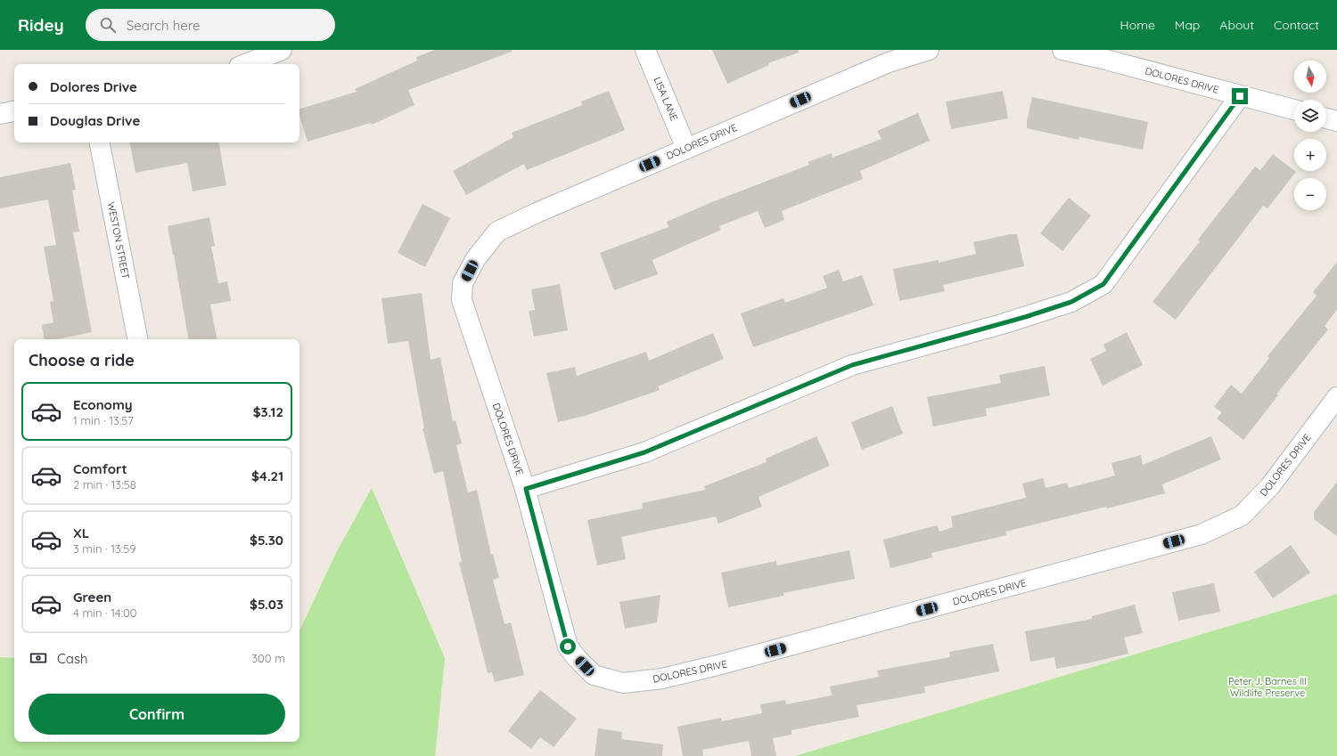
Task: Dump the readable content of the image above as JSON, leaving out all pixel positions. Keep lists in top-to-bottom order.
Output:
{
  "streets": {
    "street": ["DOLORES DRIVE", "LISA LANE", "WESTON STREET"]
  },
  "crossings": [
    ["DOLORES DRIVE", "LISA LANE"]
  ],
  "parks": ["Peter J. Barnes III Wildlife Preserve"],
  "north": "bottom",
  "page": {
    "header": "Ridey",
    "search": "Search here",
    "nav": [
      "Home",
      "Map",
      "About",
      "Contact"
    ],
    "map_buttons": ["+", "−"],
    "banner": ["Dolores Drive", "Douglas Drive"],
    "heading": "Choose a ride",
    "list": [
      {
        "name": "Economy",
        "note": "1 min · 13:57",
        "value": "$3.12"
      },
      {
        "name": "Comfort",
        "note": "2 min · 13:58",
        "value": "$4.21"
      },
      {
        "name": "XL",
        "note": "3 min · 13:59",
        "value": "$5.30"
      },
      {
        "name": "Green",
        "note": "4 min · 14:00",
        "value": "$5.03"
      }
    ],
    "pay": ["Cash", "300 m"],
    "buttons": "Confirm"
  }
}
